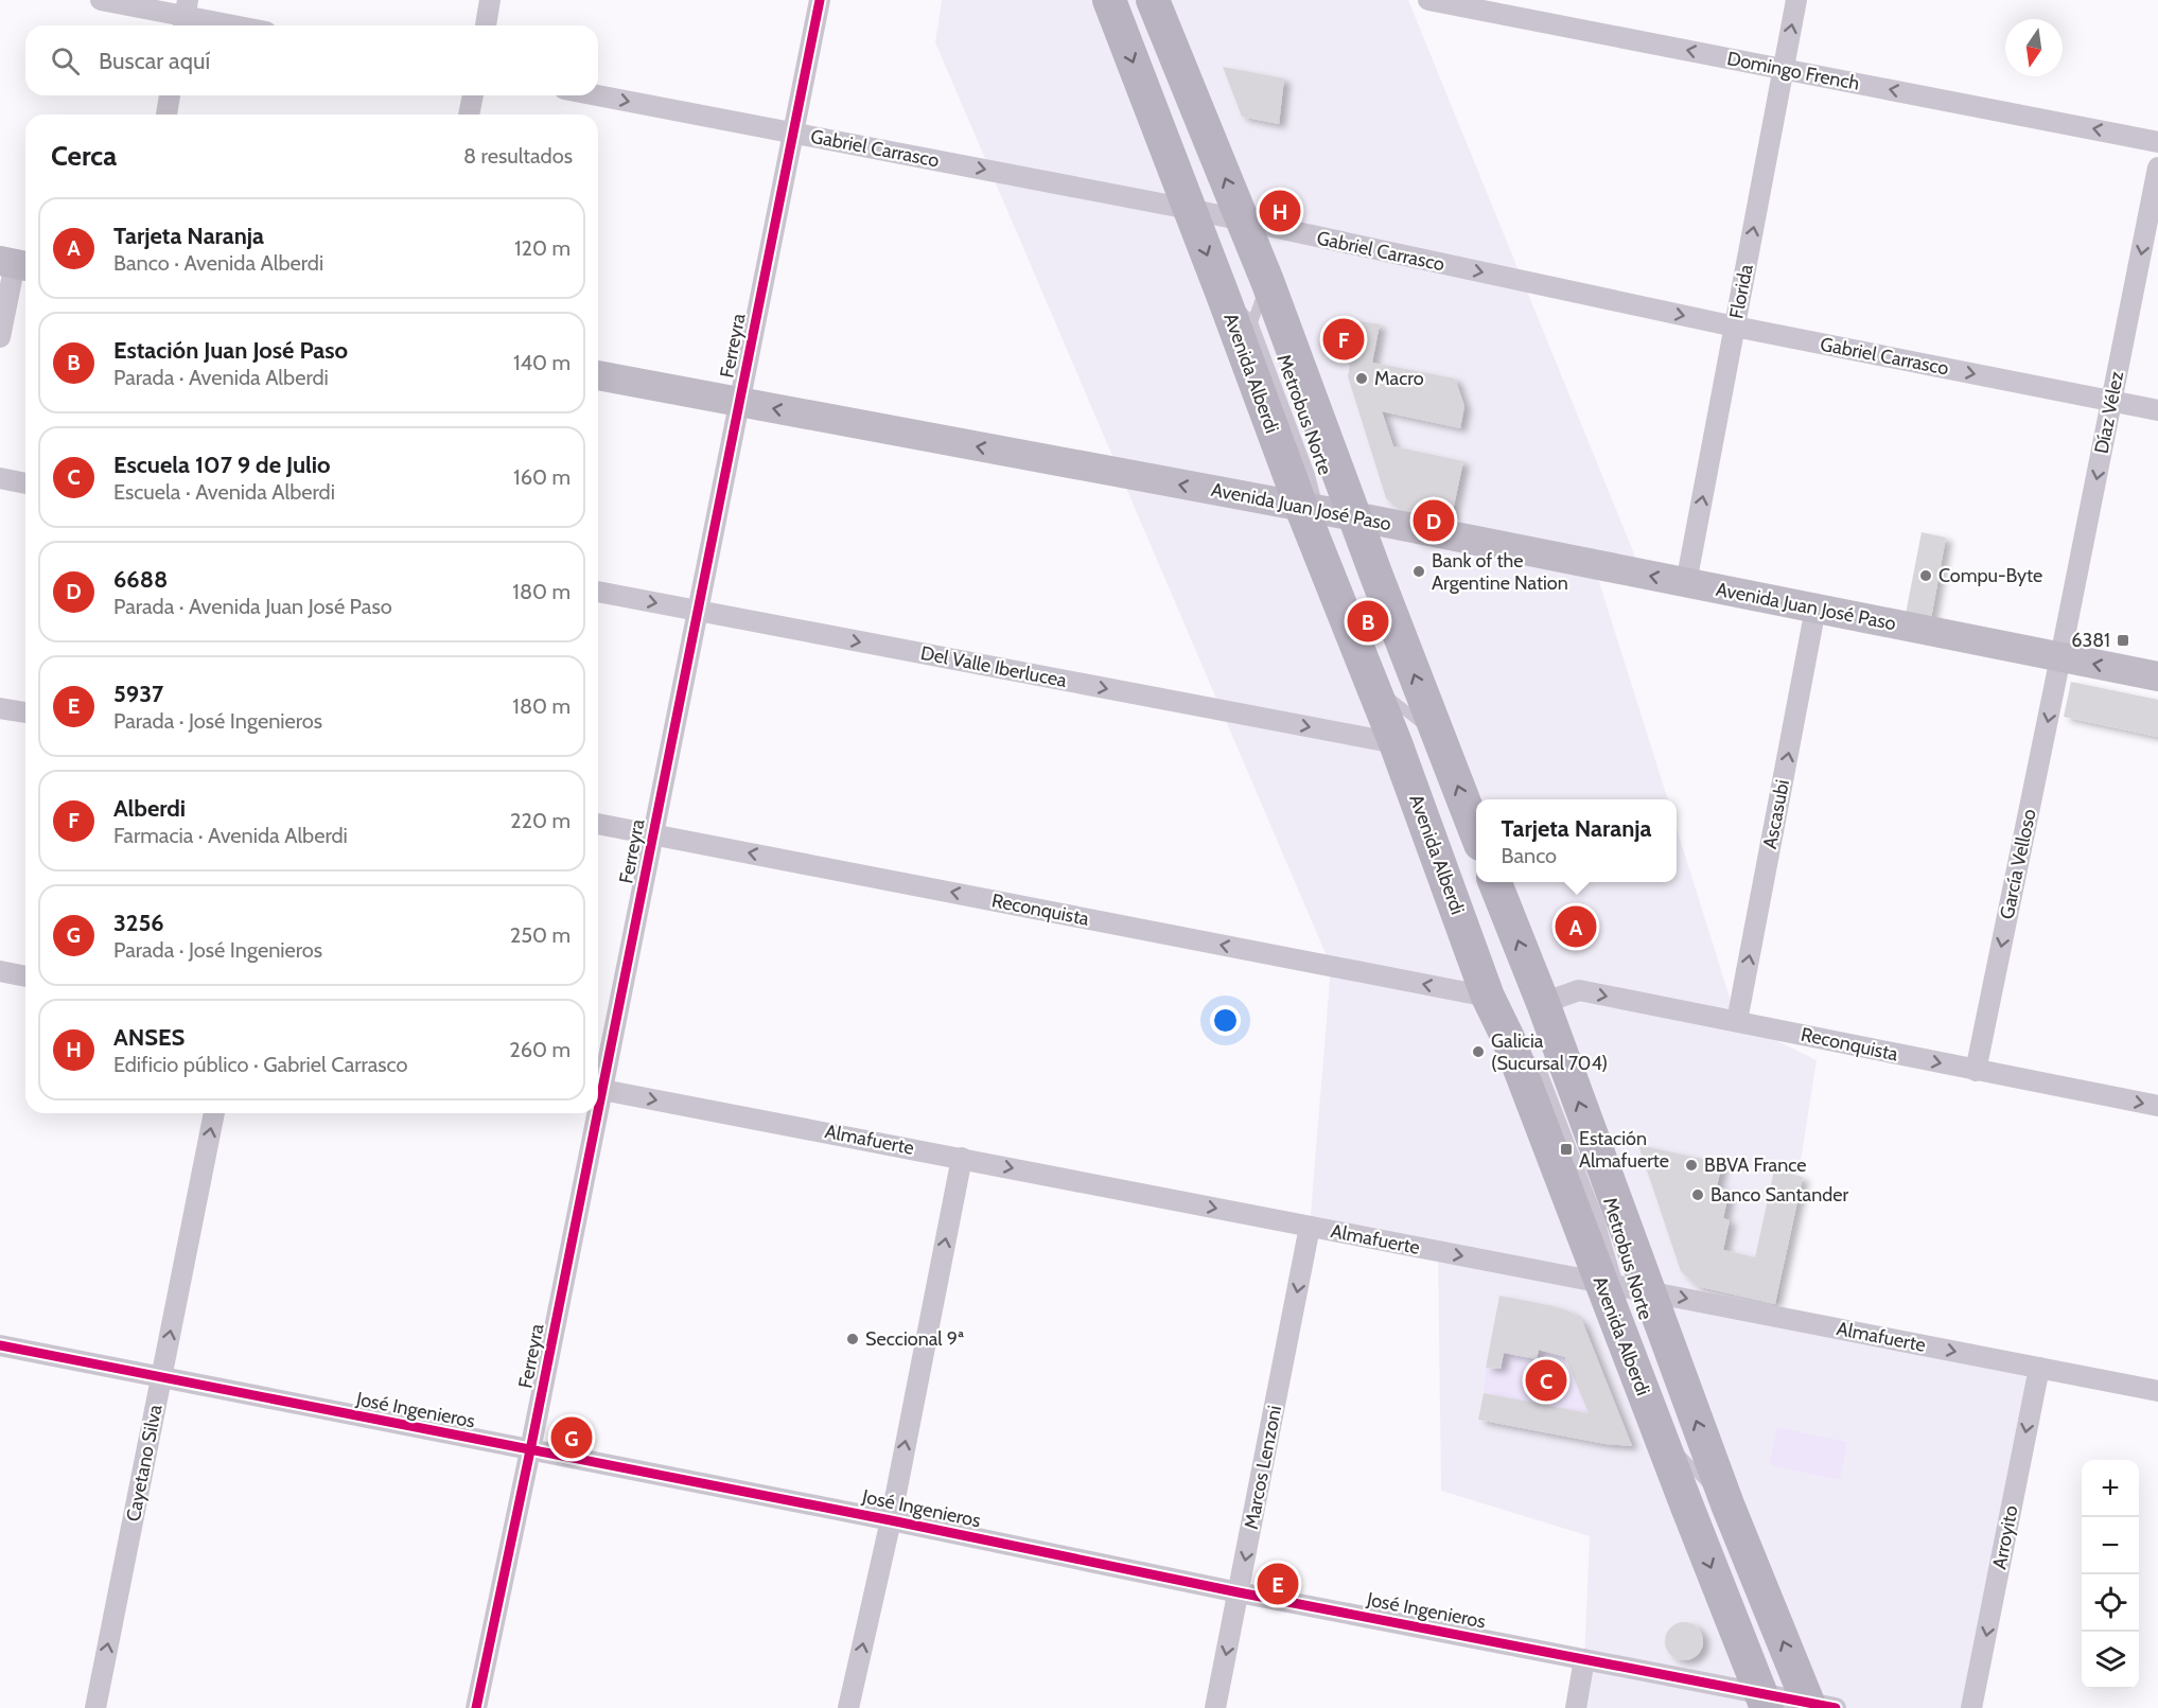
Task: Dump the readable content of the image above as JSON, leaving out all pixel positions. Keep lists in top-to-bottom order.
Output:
{
  "streets": {
    "main road": ["Avenida Alberdi"],
    "street": [
      "Domingo French",
      "Gabriel Carrasco",
      "Florida",
      "Ferreyra",
      "Díaz Vélez",
      "Avenida Juan José Paso",
      "Del Valle Iberlucea",
      "Ascasubi",
      "García Velloso",
      "Reconquista",
      "Almafuerte",
      "José Ingenieros",
      "Cayetano Silva",
      "Marcos Lenzoni",
      "Arroyito"
    ],
    "lane": ["Metrobus Norte"]
  },
  "crossings": [
    ["Domingo French", "Florida"],
    ["Gabriel Carrasco", "Florida"],
    ["Gabriel Carrasco", "Ferreyra"],
    ["Gabriel Carrasco", "Avenida Alberdi"],
    ["Gabriel Carrasco", "Díaz Vélez"],
    ["Florida", "Avenida Juan José Paso"],
    ["Ferreyra", "Avenida Juan José Paso"],
    ["Ferreyra", "Del Valle Iberlucea"],
    ["Ferreyra", "Reconquista"],
    ["Ferreyra", "José Ingenieros"],
    ["Avenida Alberdi", "Metrobus Norte"],
    ["Avenida Alberdi", "Avenida Juan José Paso"],
    ["Avenida Alberdi", "Del Valle Iberlucea"],
    ["Avenida Alberdi", "Reconquista"],
    ["Avenida Alberdi", "Almafuerte"],
    ["Avenida Alberdi", "José Ingenieros"],
    ["Díaz Vélez", "Avenida Juan José Paso"],
    ["Díaz Vélez", "García Velloso"],
    ["Metrobus Norte", "Avenida Juan José Paso"],
    ["Metrobus Norte", "Reconquista"],
    ["Metrobus Norte", "Almafuerte"],
    ["Avenida Juan José Paso", "Ascasubi"],
    ["Avenida Juan José Paso", "García Velloso"],
    ["Ascasubi", "Reconquista"],
    ["García Velloso", "Reconquista"],
    ["Almafuerte", "Marcos Lenzoni"],
    ["Almafuerte", "Arroyito"],
    ["José Ingenieros", "Cayetano Silva"],
    ["José Ingenieros", "Marcos Lenzoni"]
  ],
  "one_way": [
    "Domingo French",
    "Gabriel Carrasco",
    "Florida",
    "Díaz Vélez",
    "Avenida Juan José Paso",
    "Del Valle Iberlucea",
    "Ascasubi",
    "García Velloso",
    "Almafuerte",
    "Cayetano Silva",
    "Marcos Lenzoni",
    "Arroyito"
  ],
  "places": {
    "other": [
      "Macro",
      "Bank of the Argentine Nation",
      "Compu-Byte",
      "Galicia (Sucursal 704)",
      "BBVA France",
      "Banco Santander",
      "Seccional 9ª"
    ],
    "transit": ["6381", "Estación Almafuerte"]
  },
  "north": "bottom",
  "page": {
    "search": "Buscar aquí",
    "heading": ["Cerca", "8 resultados"],
    "pins": [
      "H",
      "F",
      "D",
      "B",
      "A",
      "C",
      "G",
      "E"
    ],
    "list": [
      {
        "mark": "A",
        "name": "Tarjeta Naranja",
        "note": "Banco · Avenida Alberdi",
        "value": "120 m"
      },
      {
        "mark": "B",
        "name": "Estación Juan José Paso",
        "note": "Parada · Avenida Alberdi",
        "value": "140 m"
      },
      {
        "mark": "C",
        "name": "Escuela 107 9 de Julio",
        "note": "Escuela · Avenida Alberdi",
        "value": "160 m"
      },
      {
        "mark": "D",
        "name": "6688",
        "note": "Parada · Avenida Juan José Paso",
        "value": "180 m"
      },
      {
        "mark": "E",
        "name": "5937",
        "note": "Parada · José Ingenieros",
        "value": "180 m"
      },
      {
        "mark": "F",
        "name": "Alberdi",
        "note": "Farmacia · Avenida Alberdi",
        "value": "220 m"
      },
      {
        "mark": "G",
        "name": "3256",
        "note": "Parada · José Ingenieros",
        "value": "250 m"
      },
      {
        "mark": "H",
        "name": "ANSES",
        "note": "Edificio público · Gabriel Carrasco",
        "value": "260 m"
      }
    ],
    "popup": ["Tarjeta Naranja", "Banco"],
    "map_buttons": ["+", "−"]
  }
}
